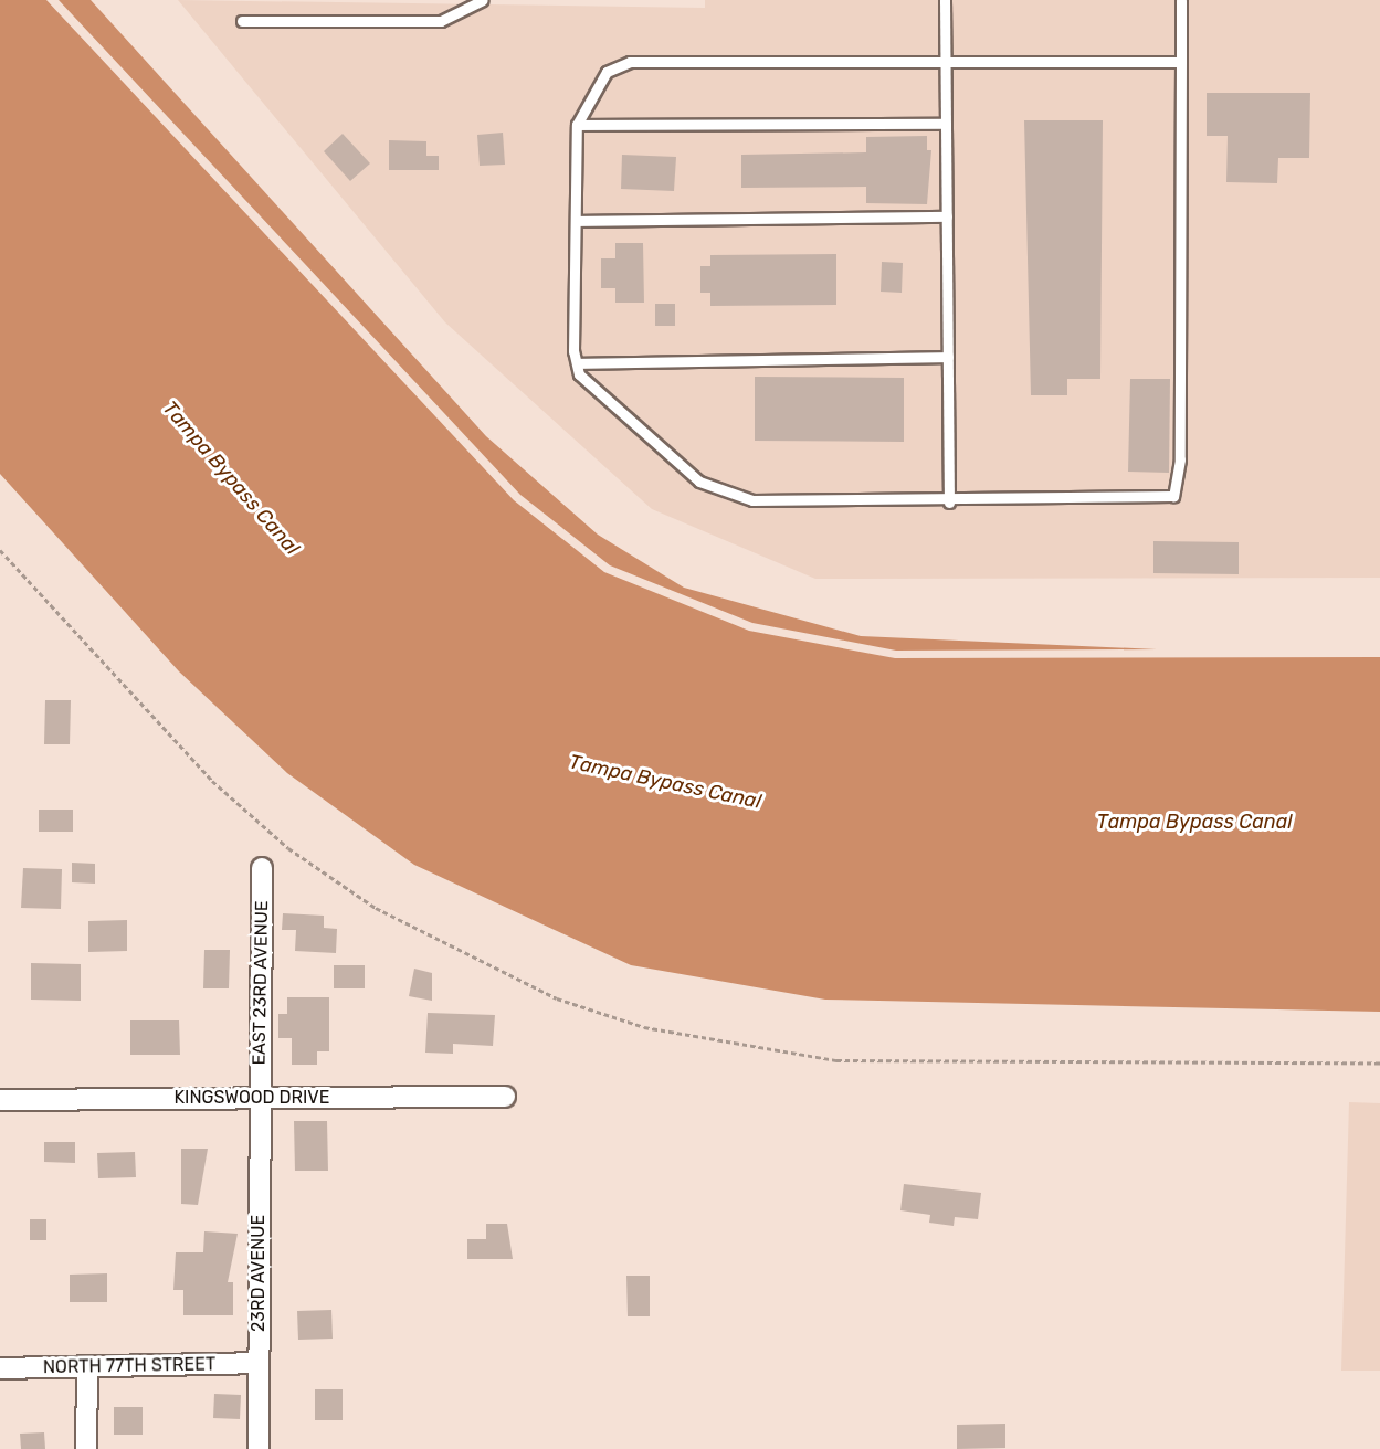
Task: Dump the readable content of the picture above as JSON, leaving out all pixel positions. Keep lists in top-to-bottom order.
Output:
{
  "streets": {
    "street": [
      "EAST 23RD AVENUE",
      "KINGSWOOD DRIVE",
      "23RD AVENUE",
      "NORTH 77TH STREET"
    ]
  },
  "crossings": [
    ["EAST 23RD AVENUE", "KINGSWOOD DRIVE"],
    ["EAST 23RD AVENUE", "23RD AVENUE"],
    ["KINGSWOOD DRIVE", "23RD AVENUE"],
    ["23RD AVENUE", "NORTH 77TH STREET"]
  ],
  "water": ["Tampa Bypass Canal"]
}
